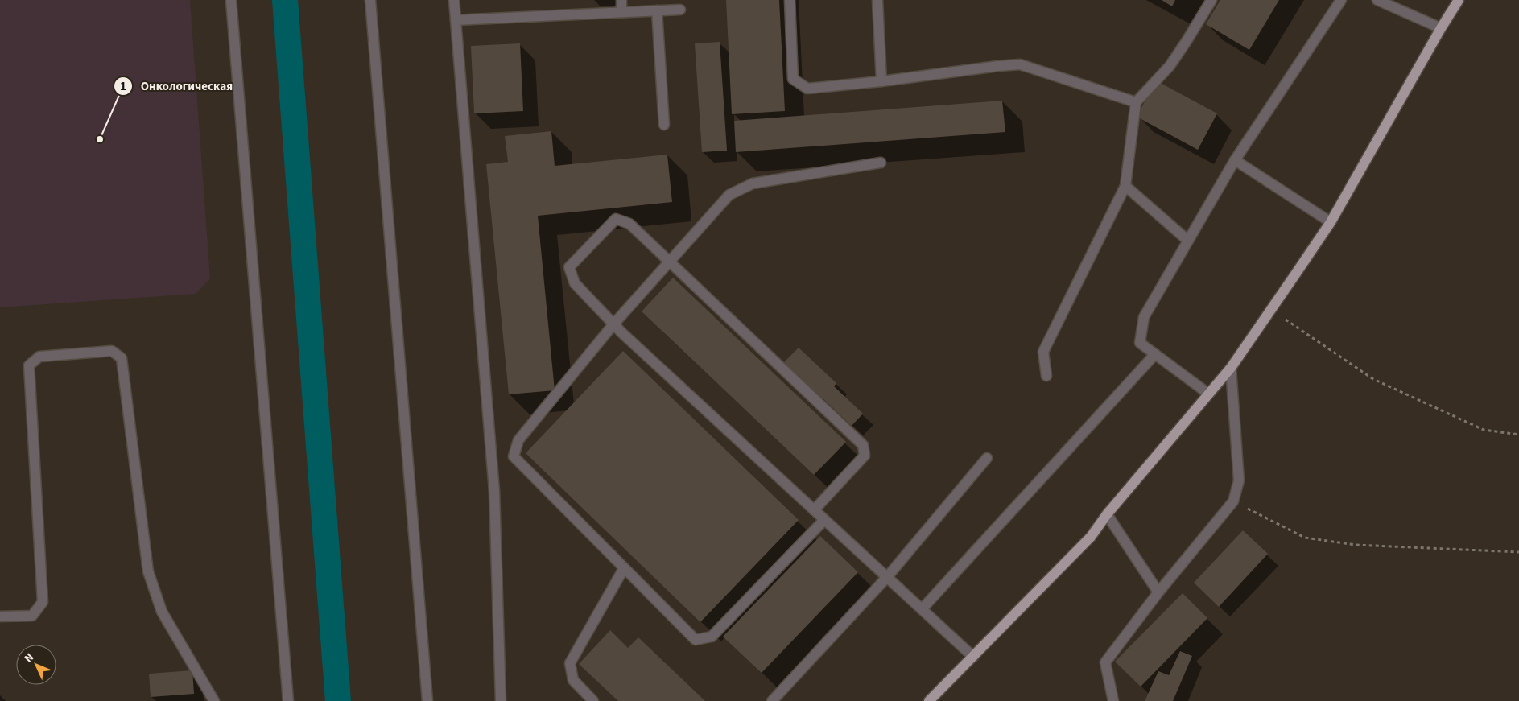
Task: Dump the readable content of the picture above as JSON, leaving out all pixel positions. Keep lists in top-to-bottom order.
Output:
{
  "places": ["Онкологическая"],
  "north": "top left"
}
